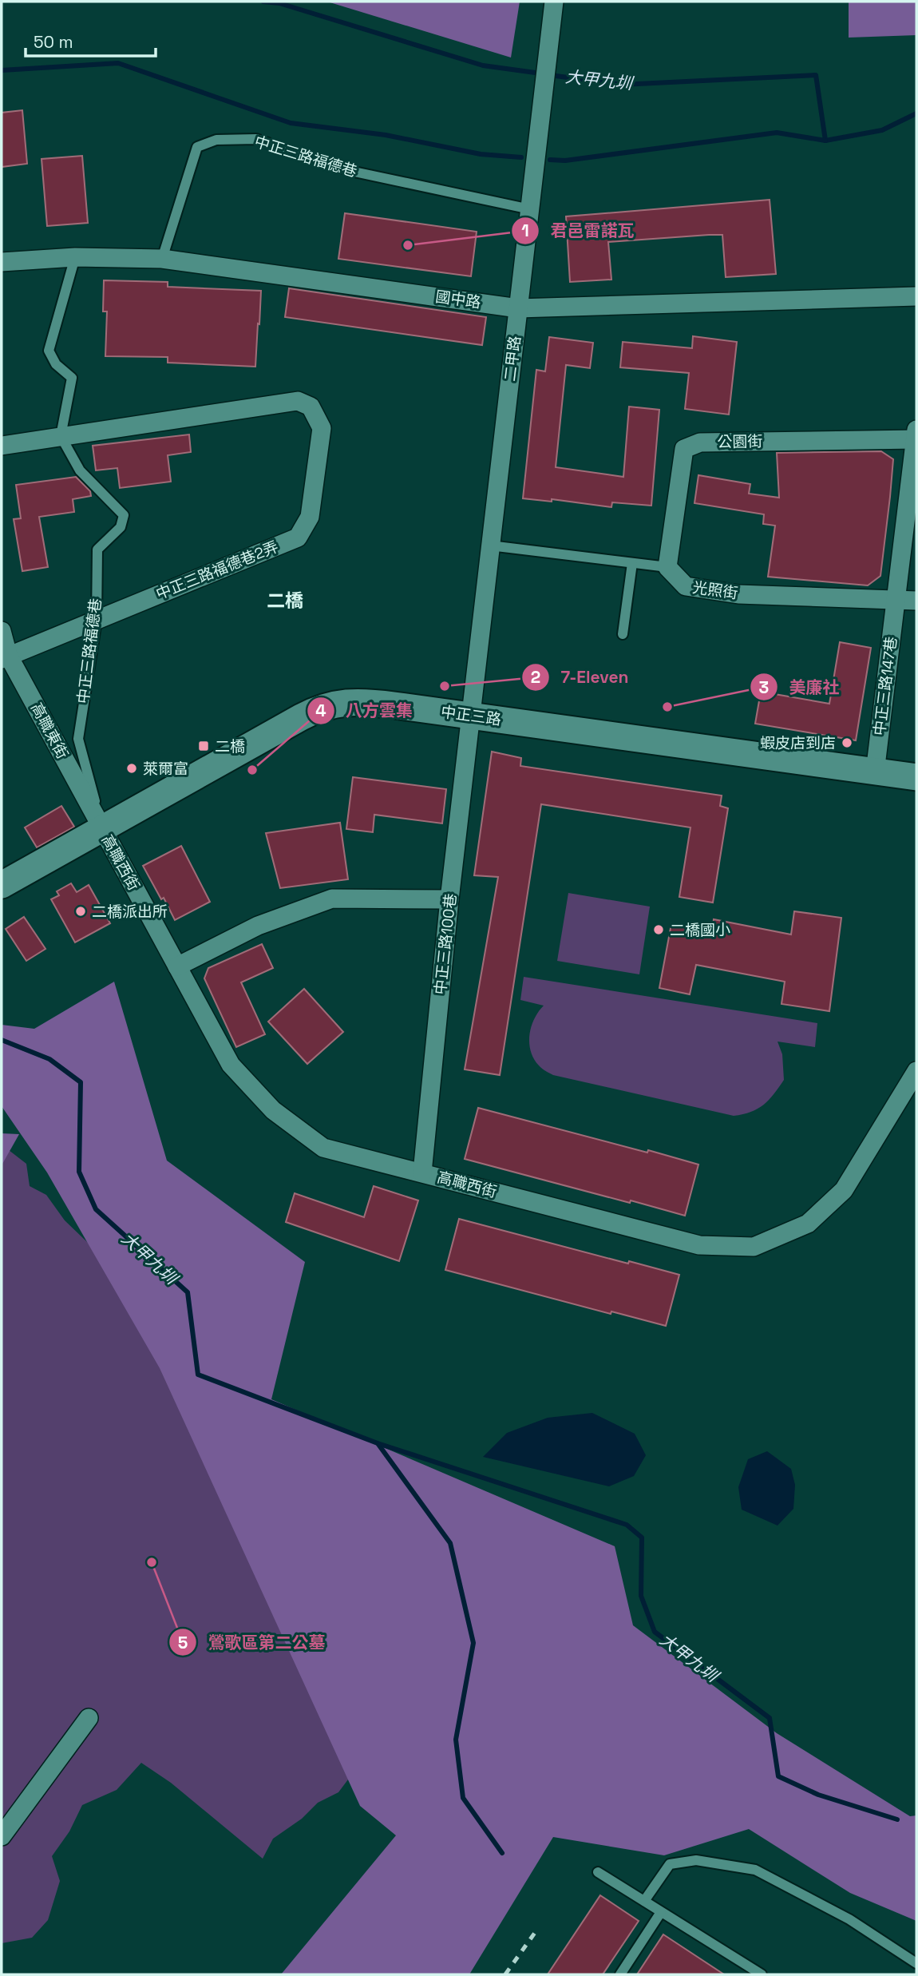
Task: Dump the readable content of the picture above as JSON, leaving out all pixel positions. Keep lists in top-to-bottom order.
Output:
{
  "streets": {
    "street": [
      "國中路",
      "二甲路",
      "公園街",
      "中正三路福德巷2弄",
      "光照街",
      "中正三路147巷",
      "中正三路",
      "高職東街",
      "高職西街",
      "中正三路100巷"
    ],
    "lane": ["中正三路福德巷"]
  },
  "crossings": [
    ["中正三路福德巷", "國中路"],
    ["中正三路福德巷", "二甲路"],
    ["中正三路福德巷", "中正三路福德巷2弄"],
    ["中正三路福德巷", "中正三路"],
    ["中正三路福德巷", "高職東街"],
    ["中正三路福德巷", "高職西街"],
    ["國中路", "二甲路"],
    ["二甲路", "中正三路"],
    ["二甲路", "中正三路100巷"],
    ["公園街", "光照街"],
    ["公園街", "中正三路147巷"],
    ["中正三路福德巷2弄", "高職東街"],
    ["光照街", "中正三路147巷"],
    ["中正三路147巷", "中正三路"],
    ["中正三路", "高職東街"],
    ["中正三路", "高職西街"],
    ["中正三路", "中正三路100巷"],
    ["高職東街", "高職西街"],
    ["高職西街", "中正三路100巷"]
  ],
  "districts": ["二橋"],
  "water": ["大甲九圳"],
  "places": {
    "other": [
      "君邑雷諾瓦",
      "7-Eleven",
      "美廉社",
      "蝦皮店到店",
      "萊爾富",
      "八方雲集",
      "二橋派出所",
      "二橋國小",
      "鶯歌區第二公墓"
    ],
    "transit": ["二橋"]
  },
  "scale_bar": "50 m"
}
